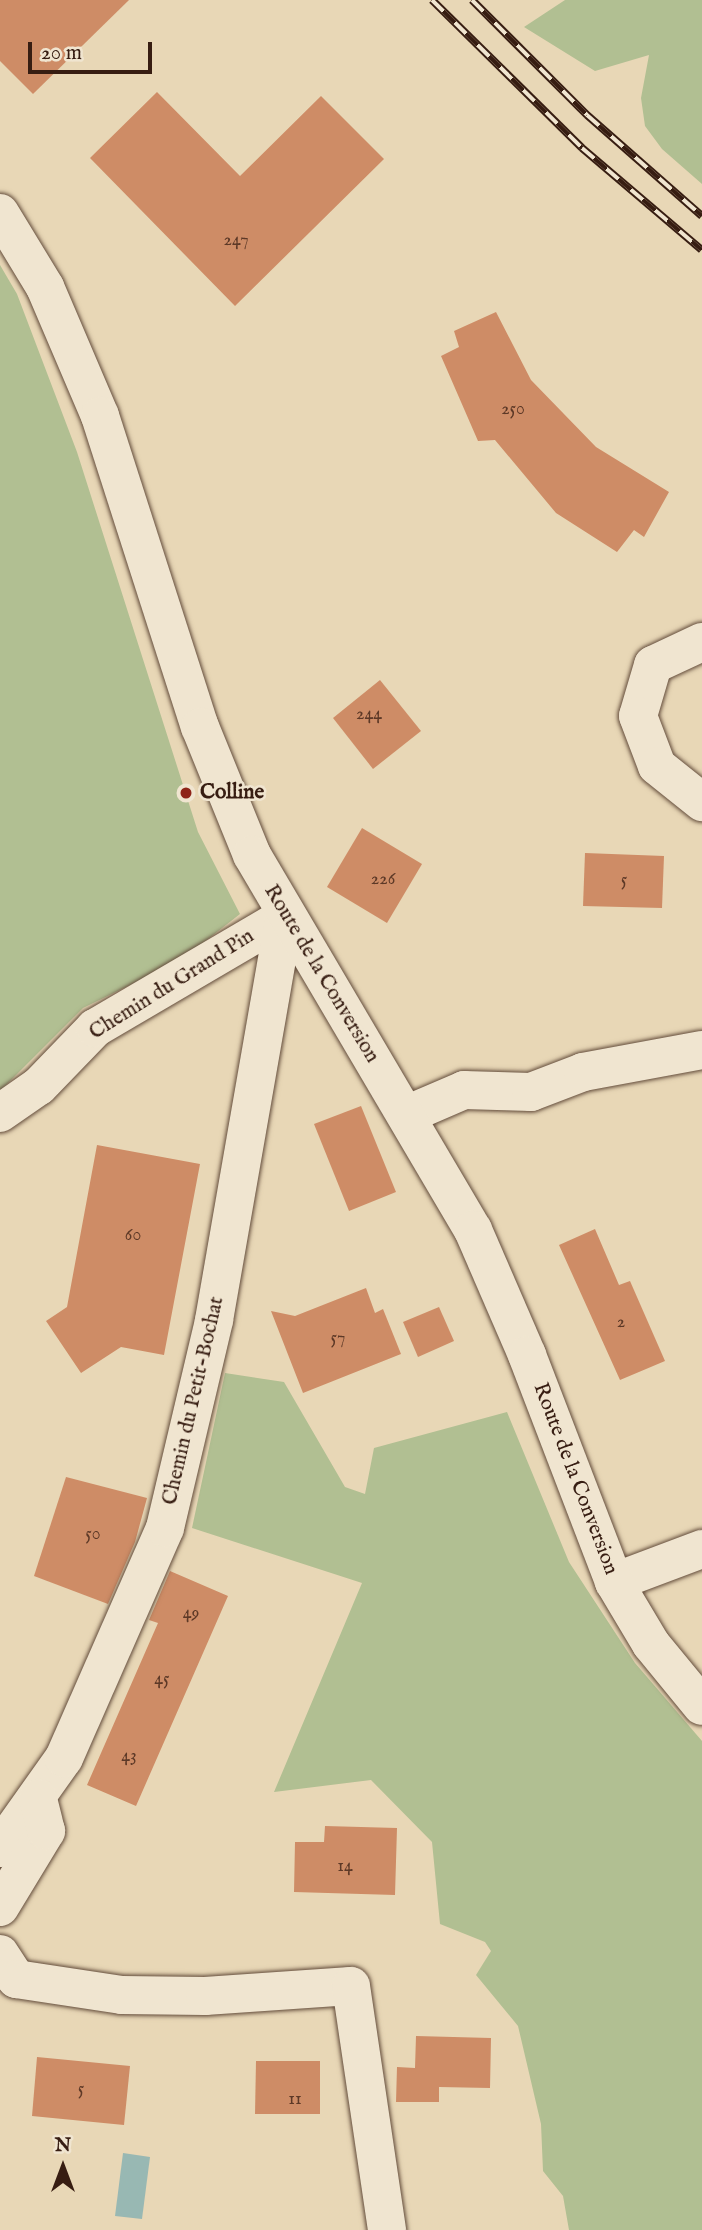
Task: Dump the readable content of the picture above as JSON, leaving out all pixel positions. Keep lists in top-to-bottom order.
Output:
{
  "streets": {
    "street": ["Route de la Conversion", "Chemin du Grand Pin", "Chemin du Petit-Bochat"]
  },
  "crossings": [
    ["Route de la Conversion", "Chemin du Grand Pin"],
    ["Route de la Conversion", "Chemin du Petit-Bochat"],
    ["Chemin du Grand Pin", "Chemin du Petit-Bochat"]
  ],
  "places": ["Colline"],
  "house_numbers": [
    "247",
    "250",
    "244",
    "226",
    "5",
    "60",
    "2",
    "57",
    "50",
    "49",
    "45",
    "43",
    "14",
    "5",
    "11"
  ],
  "scale_bar": "20 m",
  "north": "top"
}
